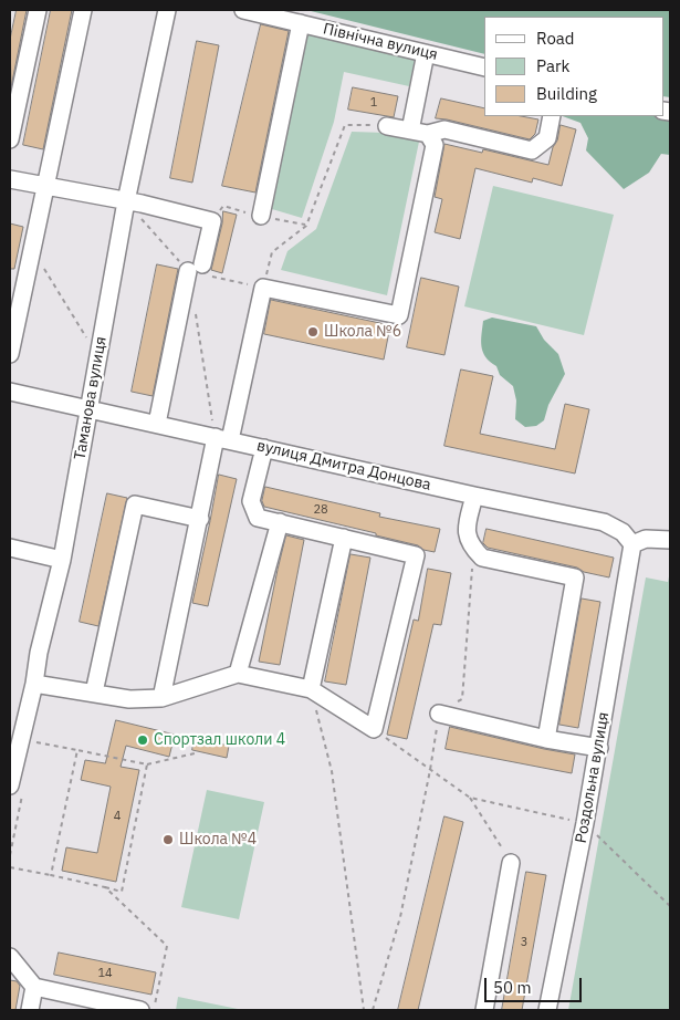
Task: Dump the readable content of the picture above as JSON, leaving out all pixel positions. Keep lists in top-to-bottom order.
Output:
{
  "streets": {
    "street": [
      "Північна вулиця",
      "Таманова вулиця",
      "вулиця Дмитра Донцова",
      "Роздольна вулиця"
    ]
  },
  "crossings": [
    ["Таманова вулиця", "вулиця Дмитра Донцова"],
    ["вулиця Дмитра Донцова", "Роздольна вулиця"]
  ],
  "places": ["Школа №6", "Спортзал школи 4", "Школа №4"],
  "house_numbers": [
    "1",
    "28",
    "4",
    "3",
    "14"
  ],
  "legend": ["Road", "Park", "Building"],
  "scale_bar": "50 m"
}
